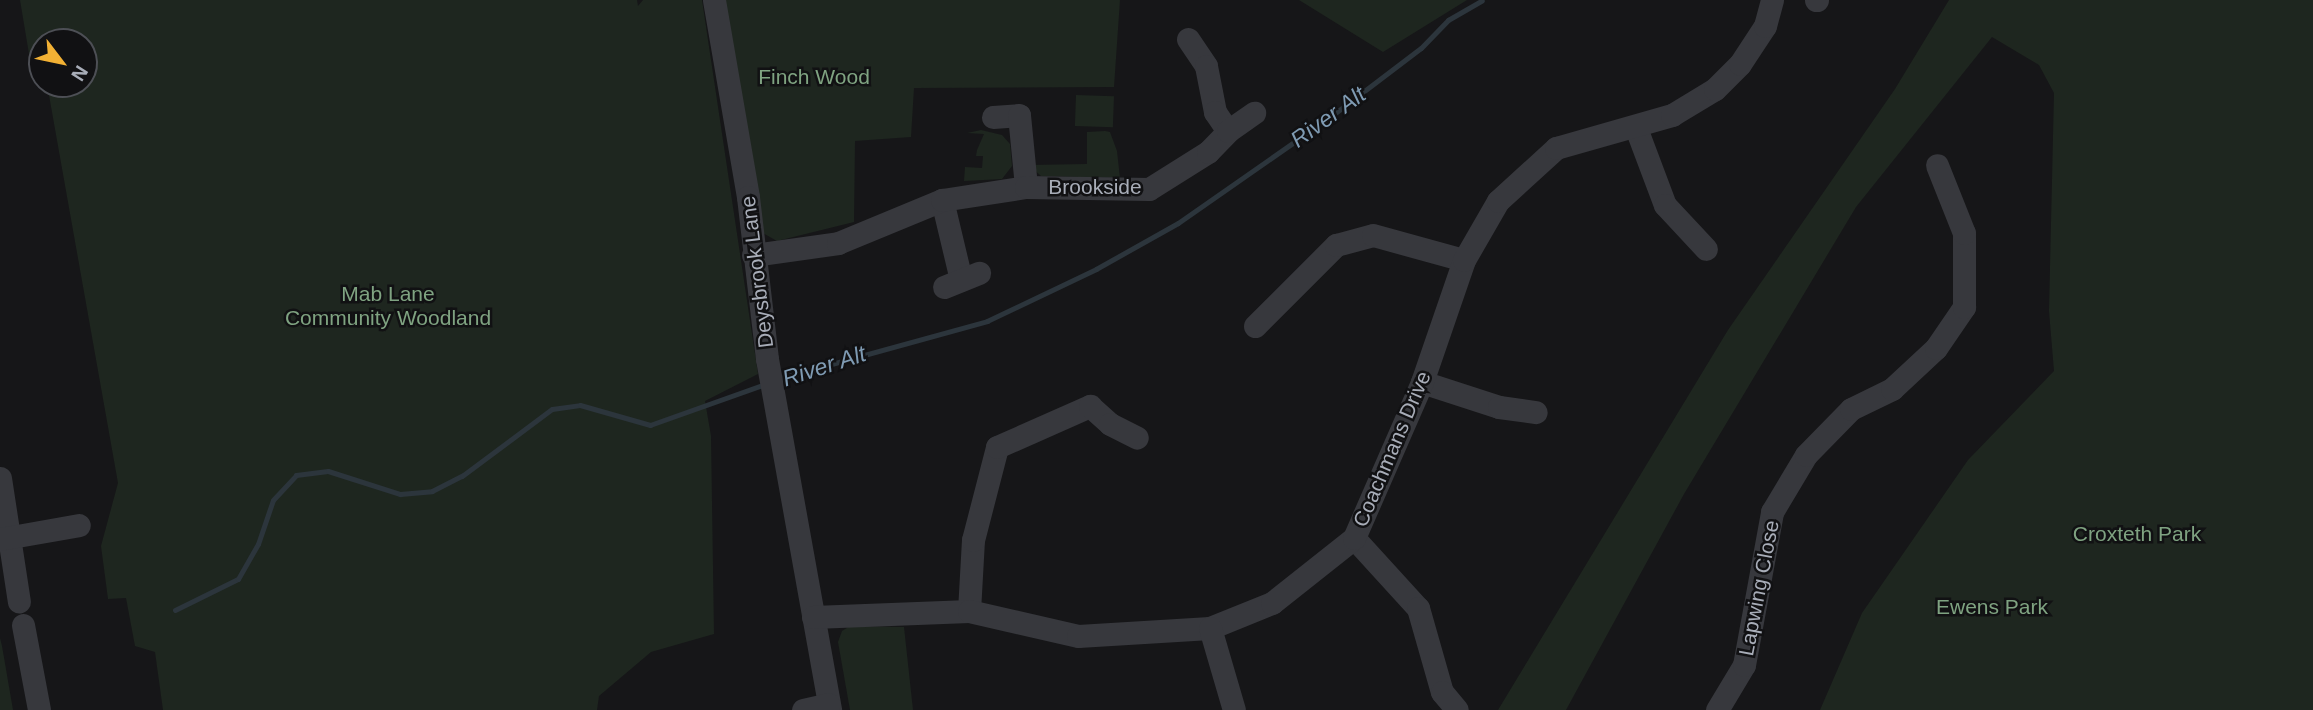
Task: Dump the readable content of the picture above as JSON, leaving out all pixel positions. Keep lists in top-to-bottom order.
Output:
{
  "streets": {
    "street": [
      "Brookside",
      "Deysbrook Lane",
      "Coachmans Drive",
      "Lapwing Close"
    ]
  },
  "crossings": [
    ["Brookside", "Deysbrook Lane"],
    ["Deysbrook Lane", "Coachmans Drive"]
  ],
  "water": ["River Alt"],
  "parks": [
    "Finch Wood",
    "Mab Lane Community Woodland",
    "Croxteth Park",
    "Ewens Park"
  ],
  "north": "bottom right"
}
